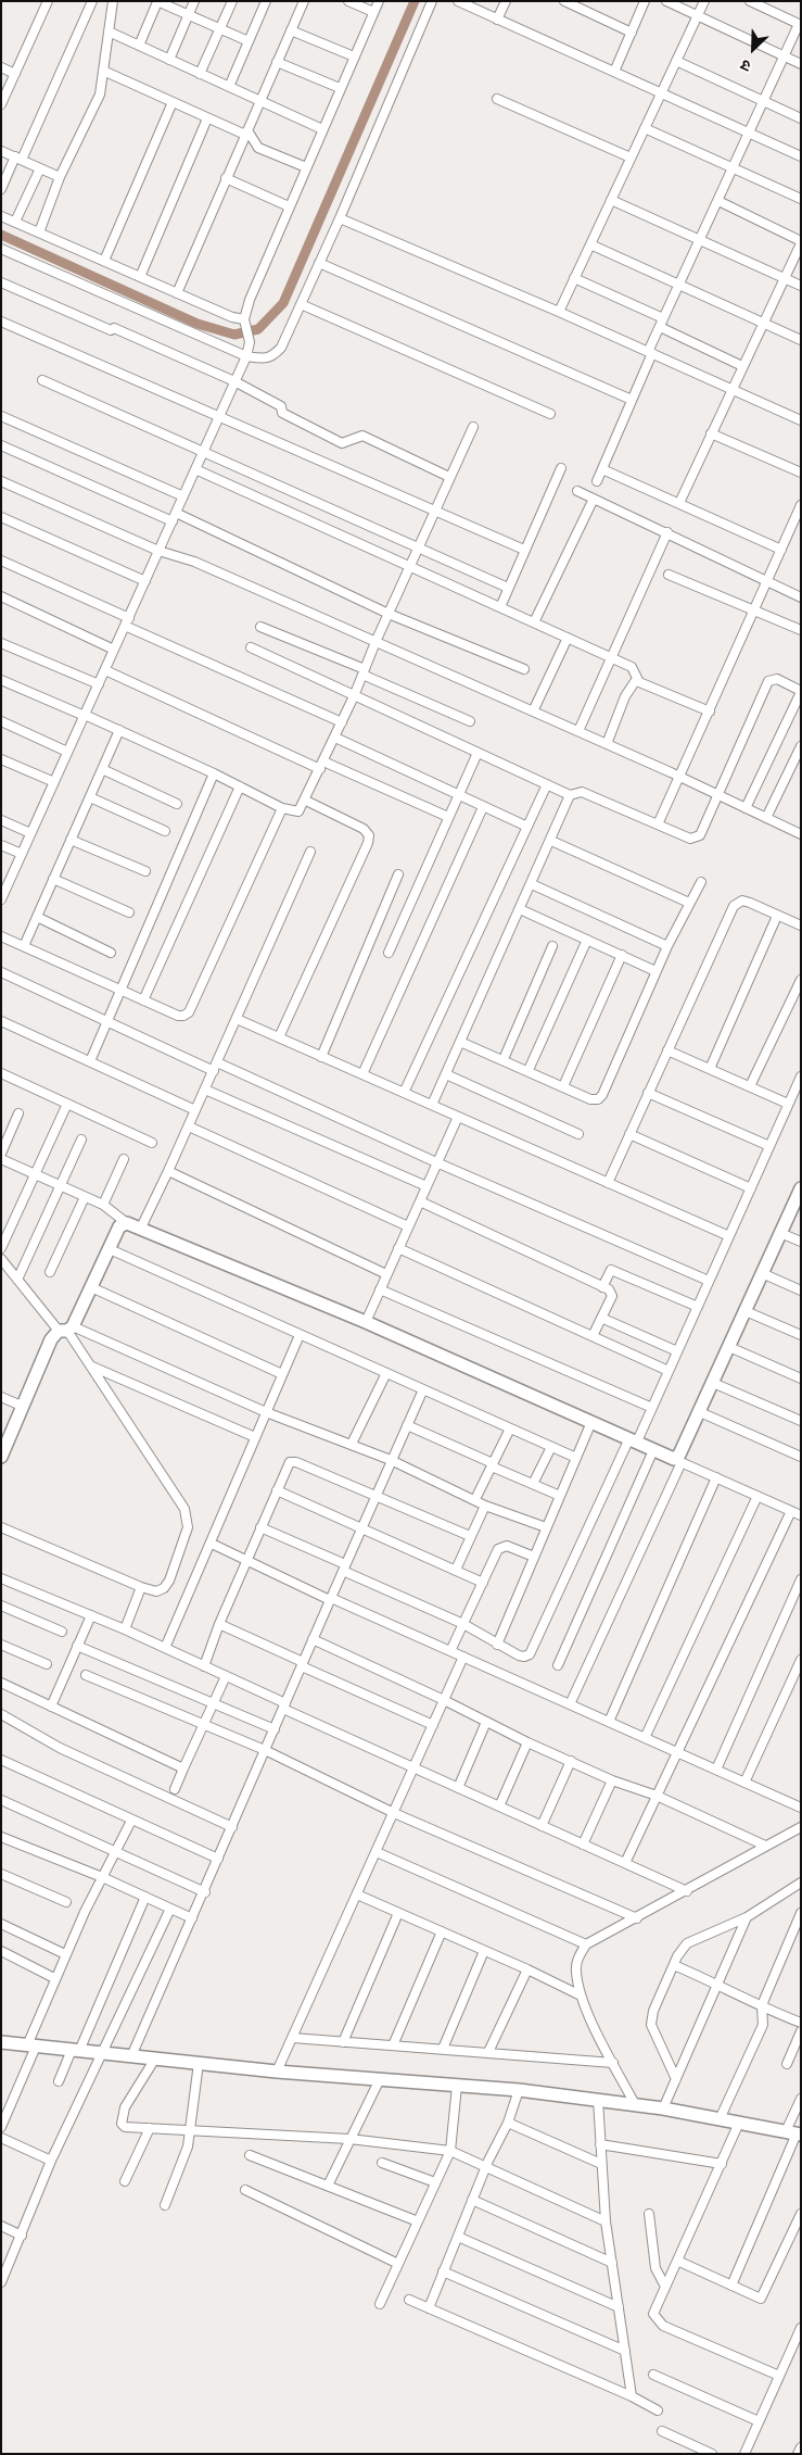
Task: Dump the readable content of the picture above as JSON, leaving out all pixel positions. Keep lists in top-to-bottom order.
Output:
{
  "north": "bottom left"
}
